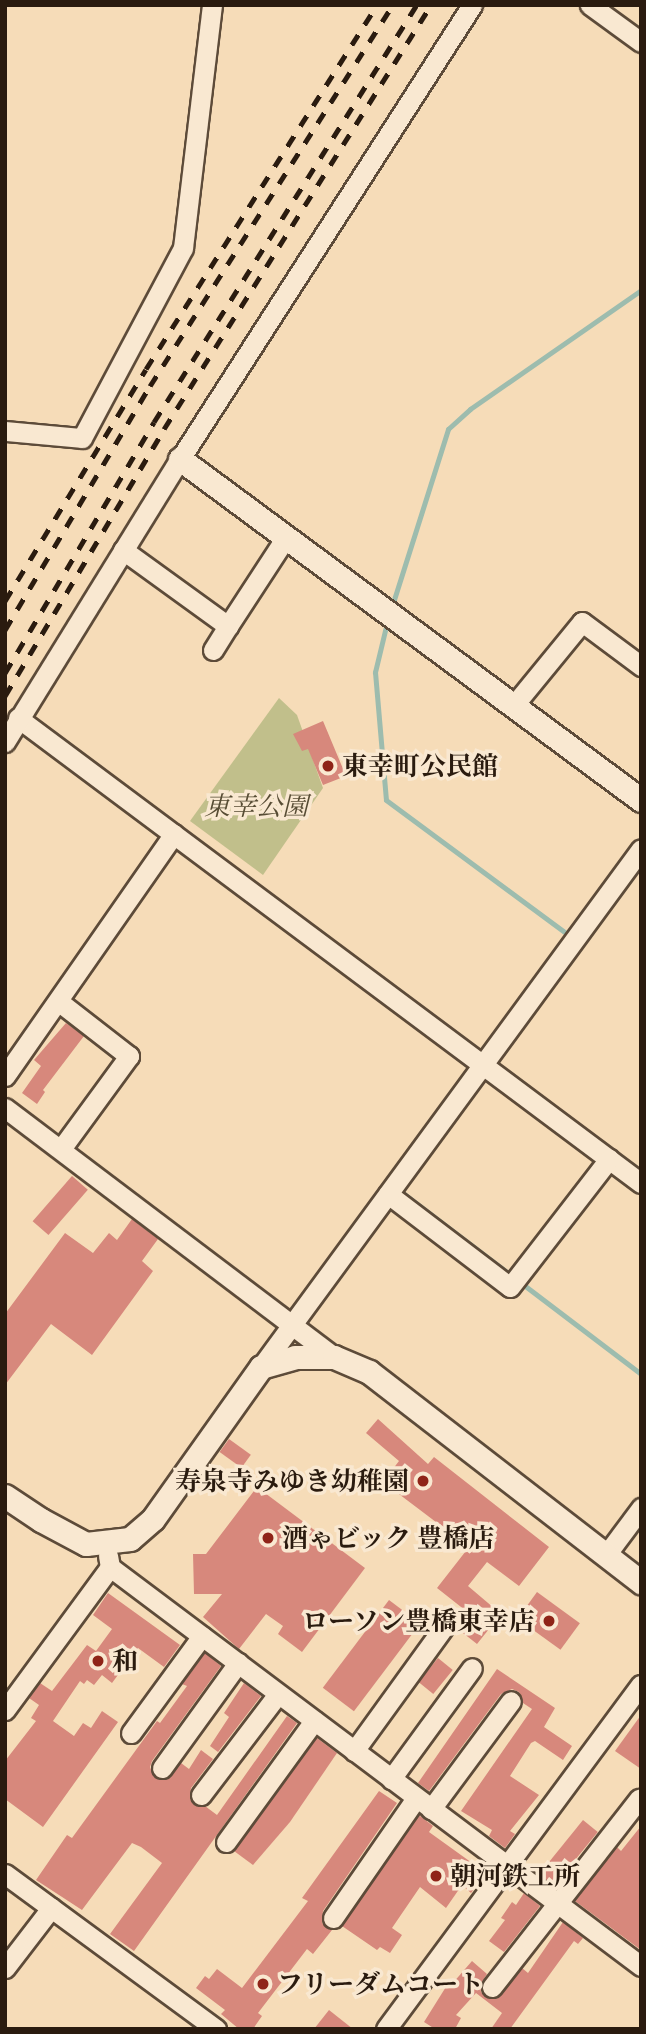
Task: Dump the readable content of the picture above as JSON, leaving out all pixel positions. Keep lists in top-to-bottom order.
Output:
{
  "parks": ["東幸公園"],
  "places": [
    "東幸町公民館",
    "寿泉寺みゆき幼稚園",
    "酒ゃビック 豊橋店",
    "ローソン豊橋東幸店",
    "和",
    "朝河鉄工所",
    "フリーダムコート"
  ]
}
